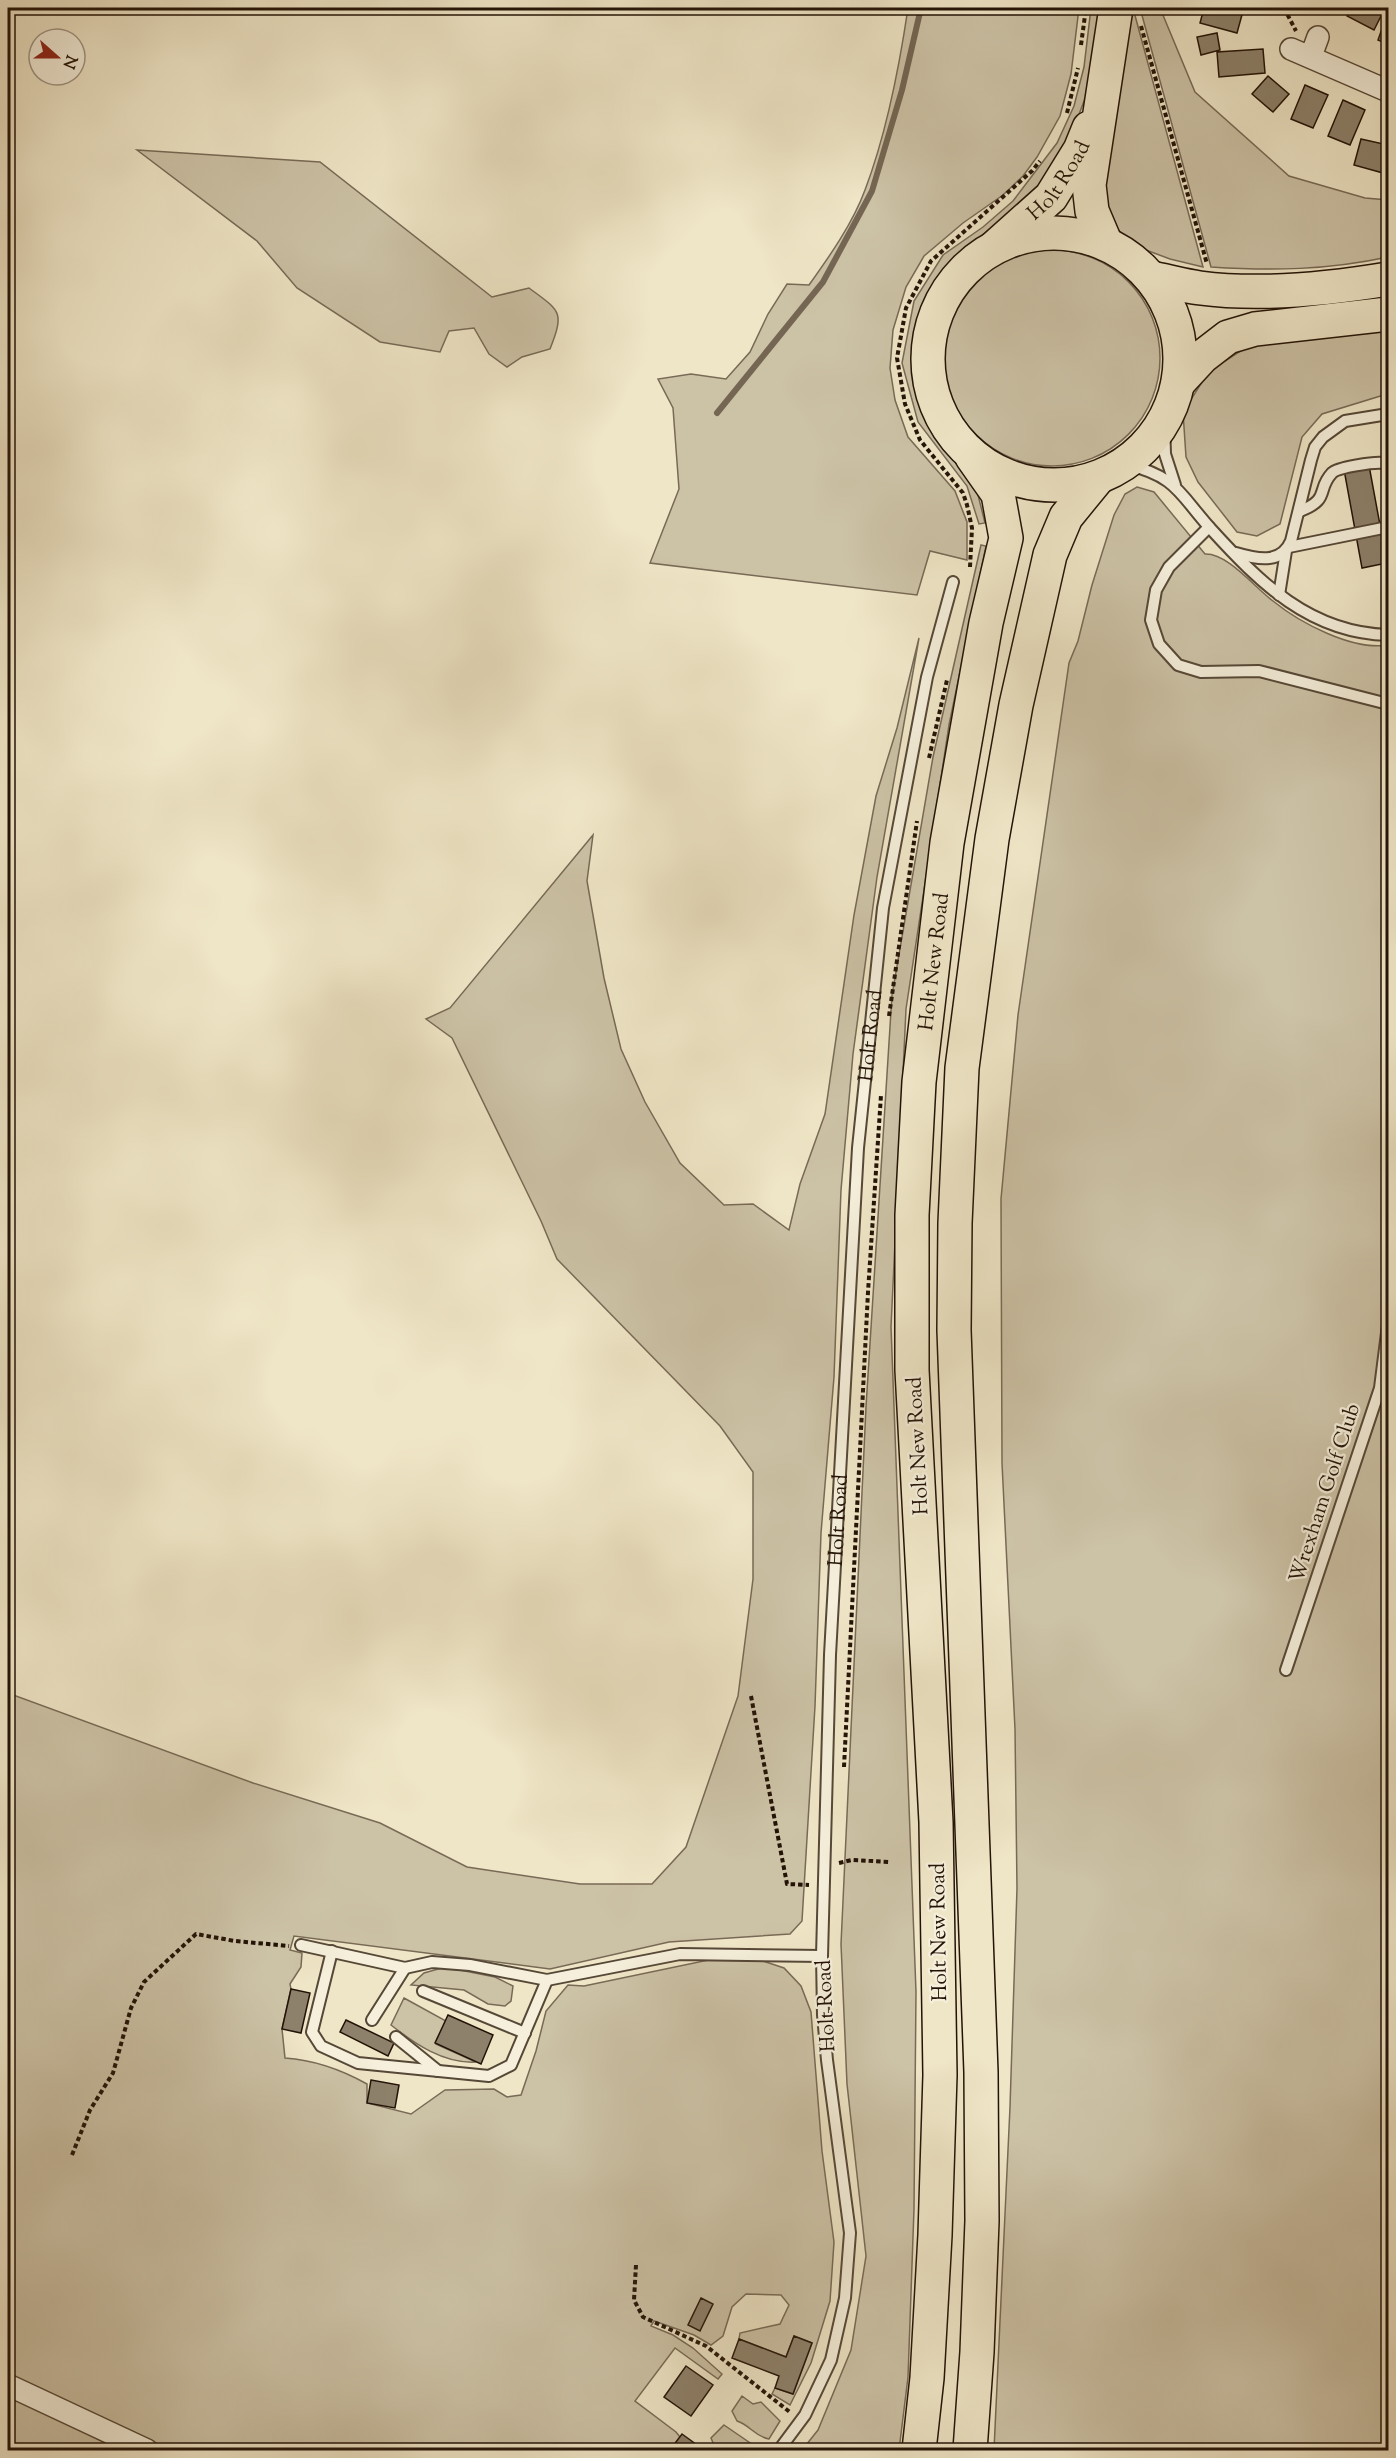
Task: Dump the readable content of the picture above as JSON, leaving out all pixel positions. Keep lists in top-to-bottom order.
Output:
{
  "streets": {
    "main road": ["Holt Road", "Holt New Road"],
    "lane": ["Wrexham Golf Club"]
  },
  "north": "right"
}
